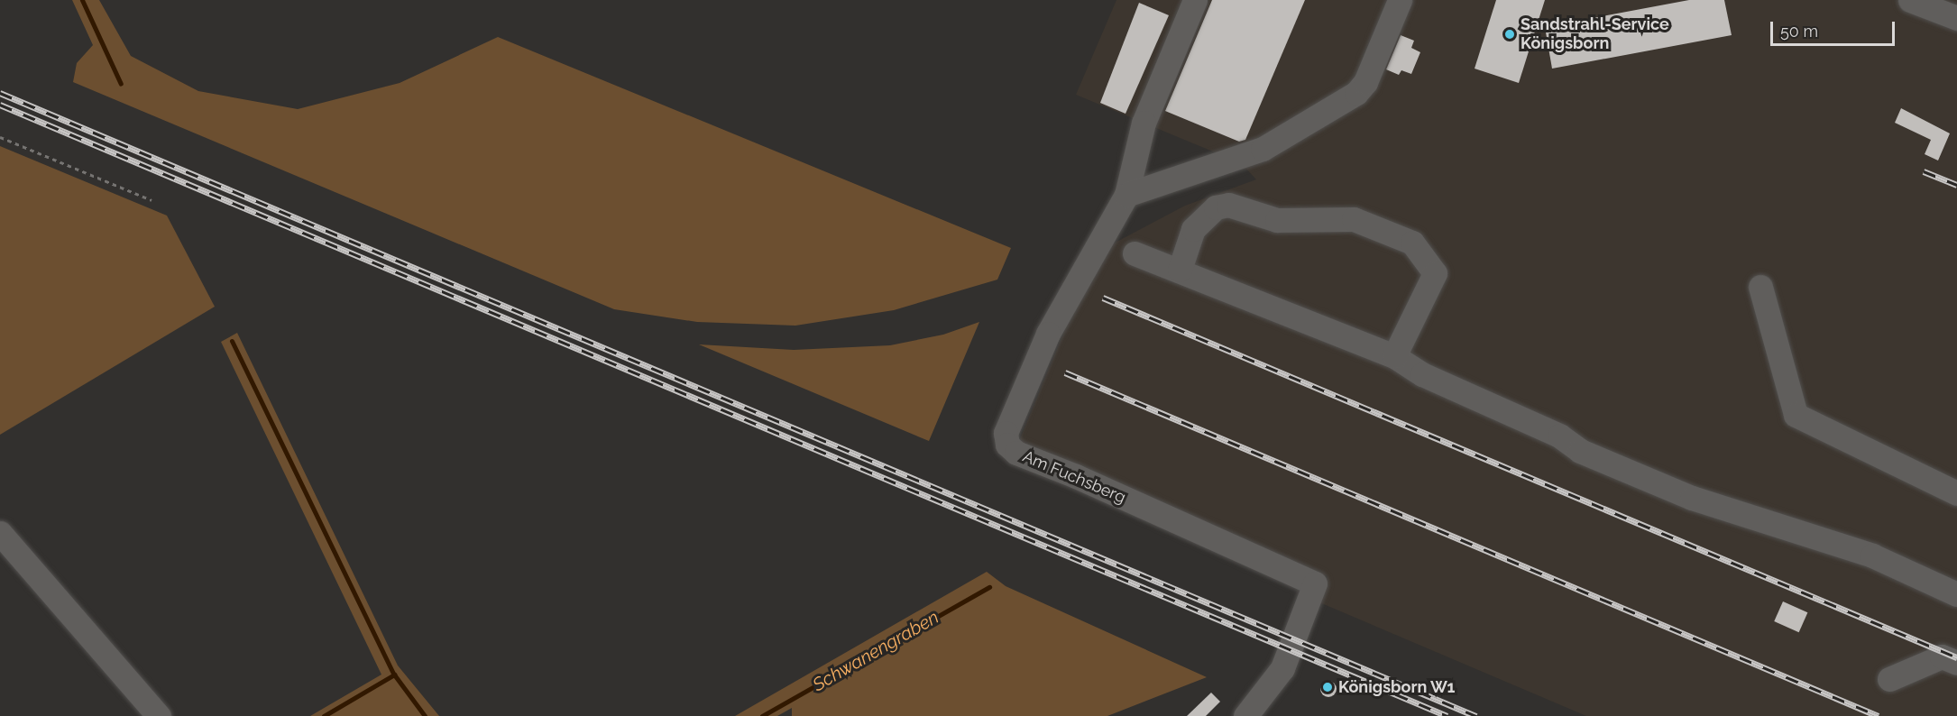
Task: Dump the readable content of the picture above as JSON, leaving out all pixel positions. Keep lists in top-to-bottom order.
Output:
{
  "streets": {
    "street": ["Am Fuchsberg"]
  },
  "water": ["Schwanengraben"],
  "places": ["Sandstrahl-Service Königsborn", "Königsborn W1"],
  "scale_bar": "50 m"
}
